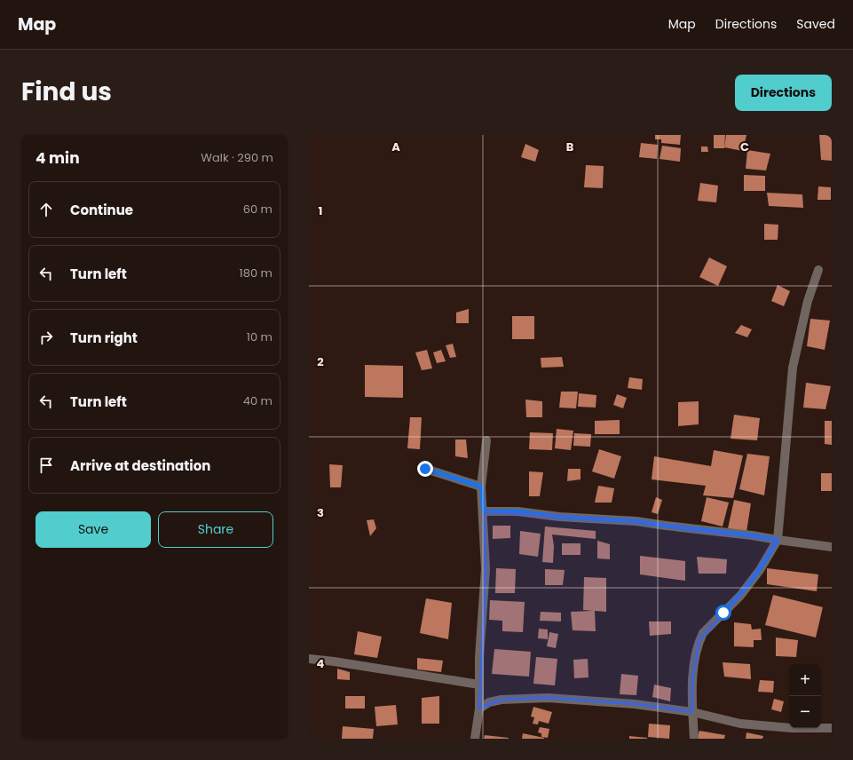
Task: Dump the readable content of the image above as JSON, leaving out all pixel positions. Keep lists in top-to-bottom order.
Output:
{
  "page": {
    "header": "Map",
    "nav": ["Map", "Directions", "Saved"],
    "title": "Find us",
    "buttons": [
      "Directions",
      ["Save", "Share"]
    ],
    "heading": ["4 min", "Walk · 290 m"],
    "list": [
      ["Continue", "60 m"],
      ["Turn left", "180 m"],
      ["Turn right", "10 m"],
      ["Turn left", "40 m"],
      "Arrive at destination"
    ],
    "map_buttons": ["+", "−"]
  },
  "grid": {
    "columns": ["A", "B", "C"],
    "rows": [
      "1",
      "2",
      "3",
      "4"
    ]
  }
}
